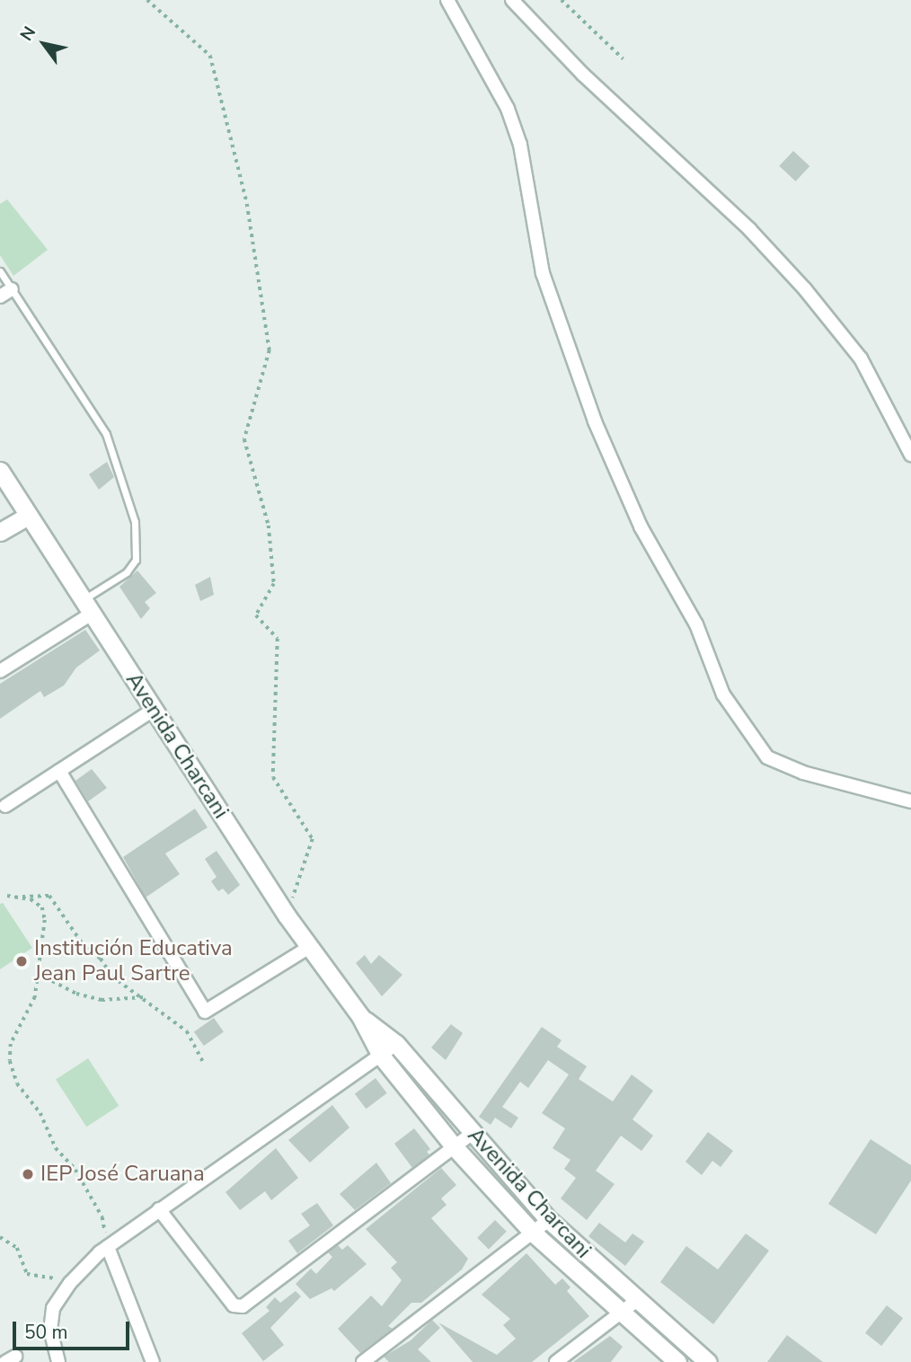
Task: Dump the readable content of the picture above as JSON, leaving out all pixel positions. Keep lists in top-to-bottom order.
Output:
{
  "streets": {
    "main road": ["Avenida Charcani"]
  },
  "places": ["Institución Educativa Jean Paul Sartre", "IEP José Caruana"],
  "scale_bar": "50 m",
  "north": "top left"
}
